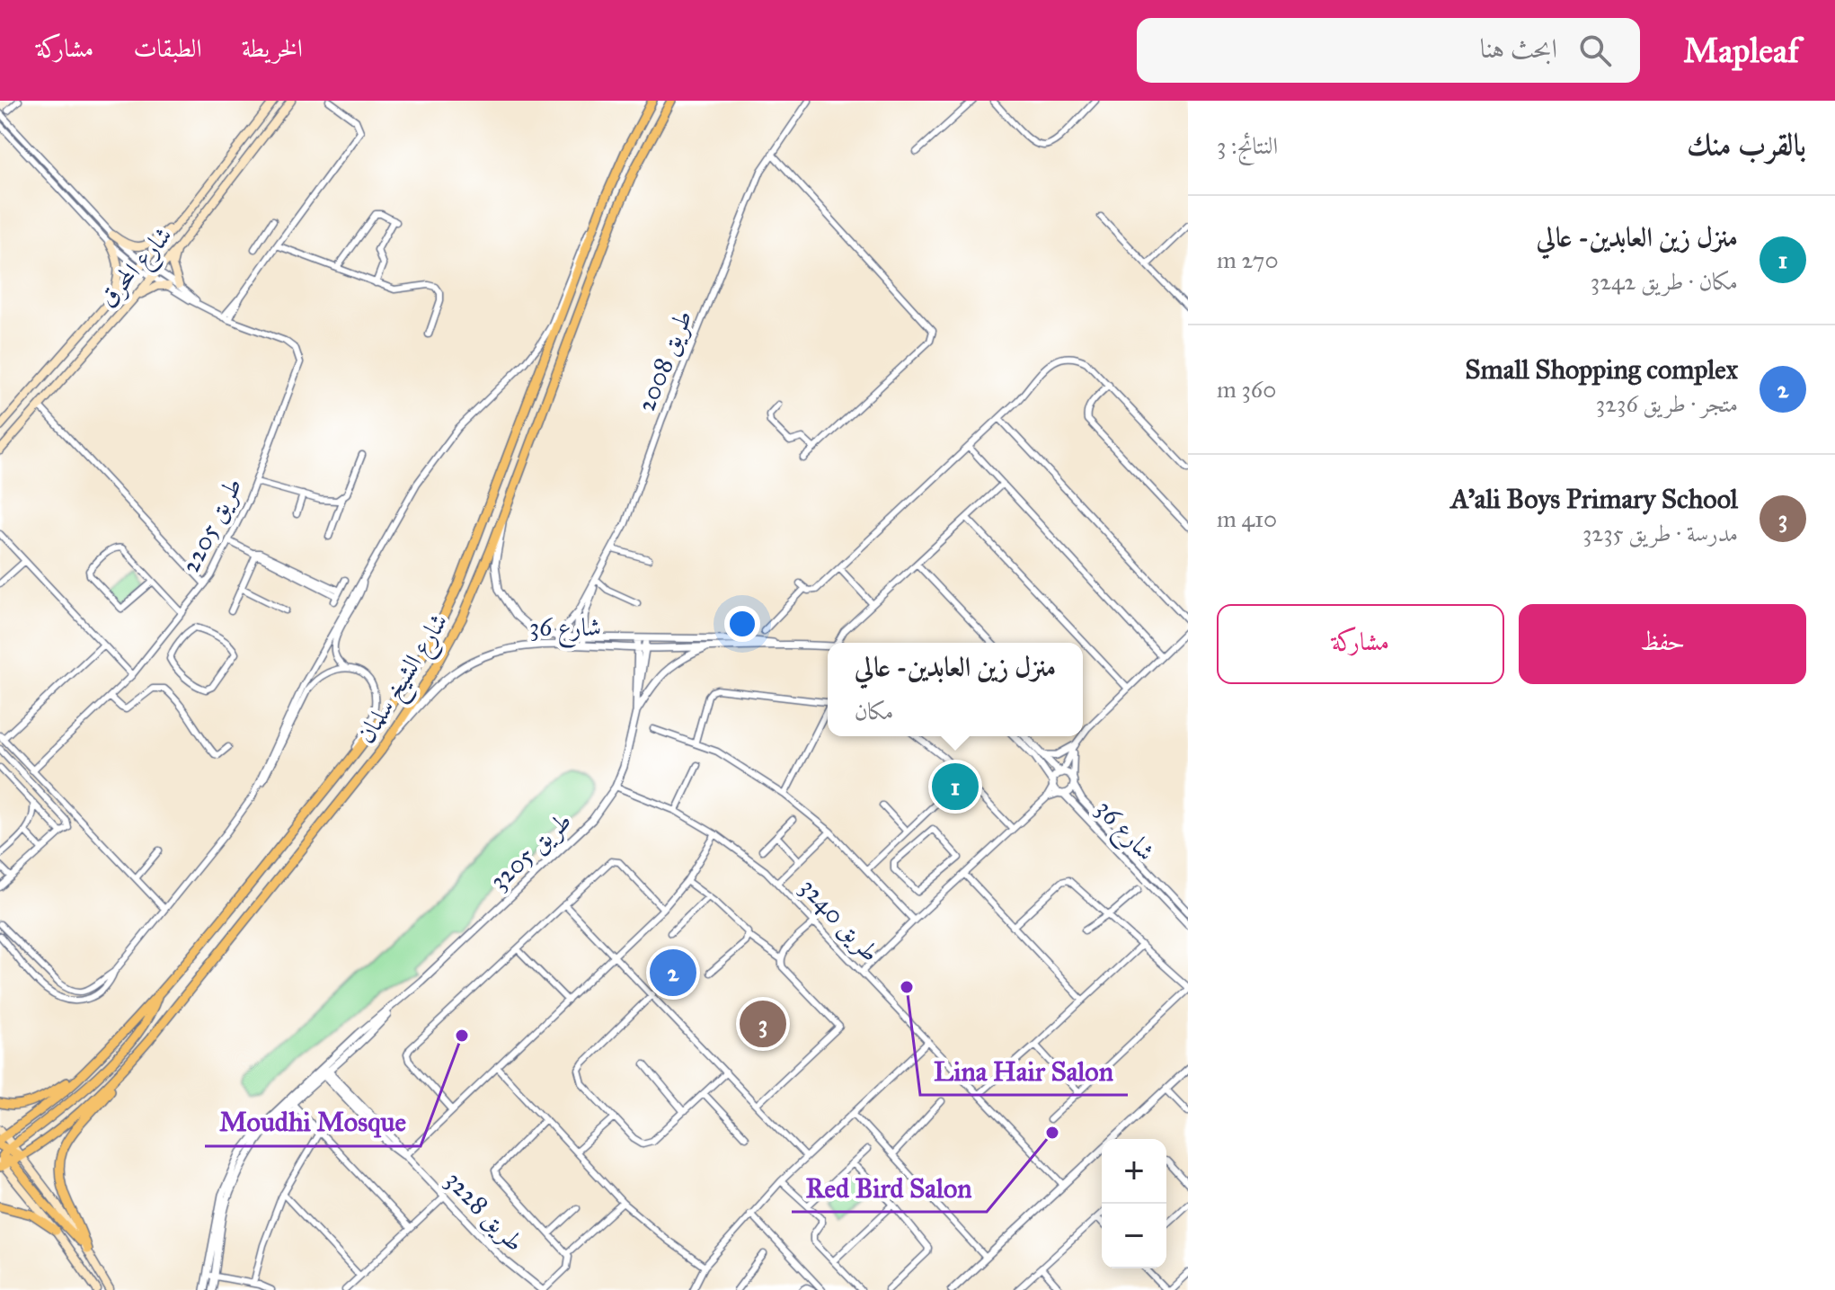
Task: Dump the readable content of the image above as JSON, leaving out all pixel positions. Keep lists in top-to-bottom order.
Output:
{
  "streets": {
    "main road": ["شارع المحرق", "شارع الشيخ سلمان"],
    "street": [
      "طريق 2008",
      "طريق 2205",
      "شارع 36",
      "طريق 3205",
      "طريق 3240",
      "طريق 3228"
    ]
  },
  "crossings": [
    ["شارع المحرق", "طريق 2205"],
    ["طريق 2008", "شارع 36"],
    ["شارع 36", "شارع الشيخ سلمان"],
    ["شارع 36", "طريق 3205"],
    ["طريق 3205", "طريق 3240"],
    ["طريق 3205", "طريق 3228"]
  ],
  "places": ["Lina Hair Salon", "Moudhi Mosque", "Red Bird Salon"],
  "page": {
    "header": "Mapleaf",
    "search": "ابحث هنا",
    "nav": ["الخريطة", "الطبقات", "مشاركة"],
    "heading": ["بالقرب منك", "النتائج: 3"],
    "list": [
      {
        "mark": "1",
        "name": "منزل زين العابدين- عالي",
        "note": "مكان · طريق 3242",
        "value": "270 m"
      },
      {
        "mark": "2",
        "name": "Small Shopping complex",
        "note": "متجر · طريق 3236",
        "value": "360 m"
      },
      {
        "mark": "3",
        "name": "A'ali Boys Primary School",
        "note": "مدرسة · طريق 3235",
        "value": "410 m"
      }
    ],
    "buttons": ["حفظ", "مشاركة"],
    "popup": ["منزل زين العابدين- عالي", "مكان"],
    "pins": ["1", "2", "3"],
    "map_buttons": ["+", "−"]
  }
}
